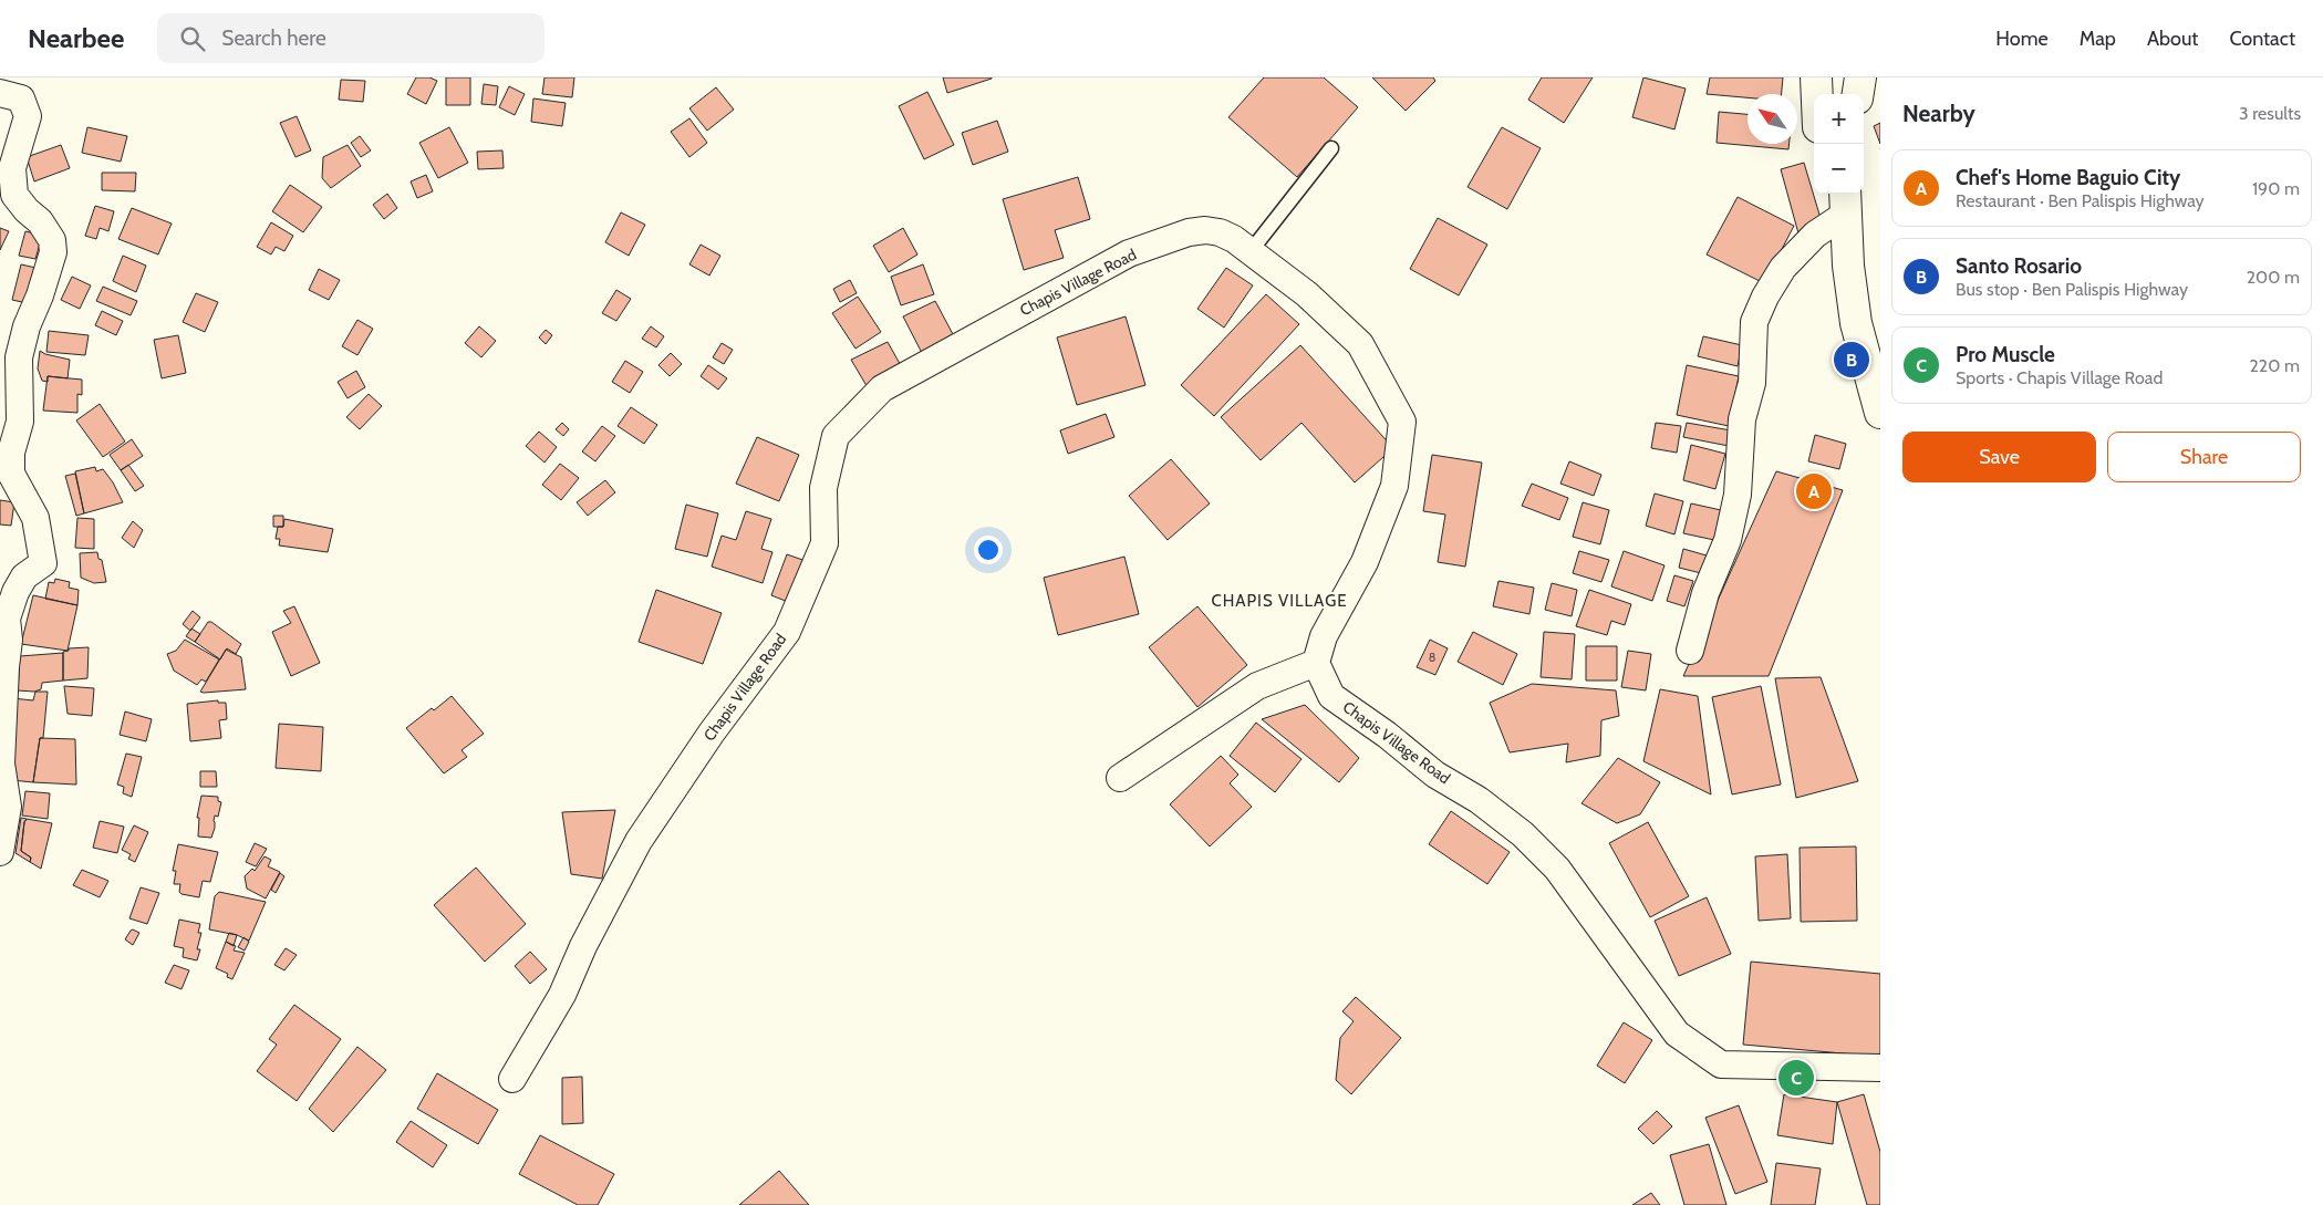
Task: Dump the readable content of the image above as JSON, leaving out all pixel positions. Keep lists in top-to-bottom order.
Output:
{
  "streets": {
    "street": ["Chapis Village Road"]
  },
  "districts": ["CHAPIS VILLAGE"],
  "house_numbers": ["8"],
  "north": "top left",
  "page": {
    "header": "Nearbee",
    "search": "Search here",
    "nav": [
      "Home",
      "Map",
      "About",
      "Contact"
    ],
    "heading": ["Nearby", "3 results"],
    "map_buttons": ["+", "−"],
    "list": [
      {
        "mark": "A",
        "name": "Chef's Home Baguio City",
        "note": "Restaurant · Ben Palispis Highway",
        "value": "190 m"
      },
      {
        "mark": "B",
        "name": "Santo Rosario",
        "note": "Bus stop · Ben Palispis Highway",
        "value": "200 m"
      },
      {
        "mark": "C",
        "name": "Pro Muscle",
        "note": "Sports · Chapis Village Road",
        "value": "220 m"
      }
    ],
    "pins": ["B", "A", "C"],
    "buttons": ["Save", "Share"]
  }
}
